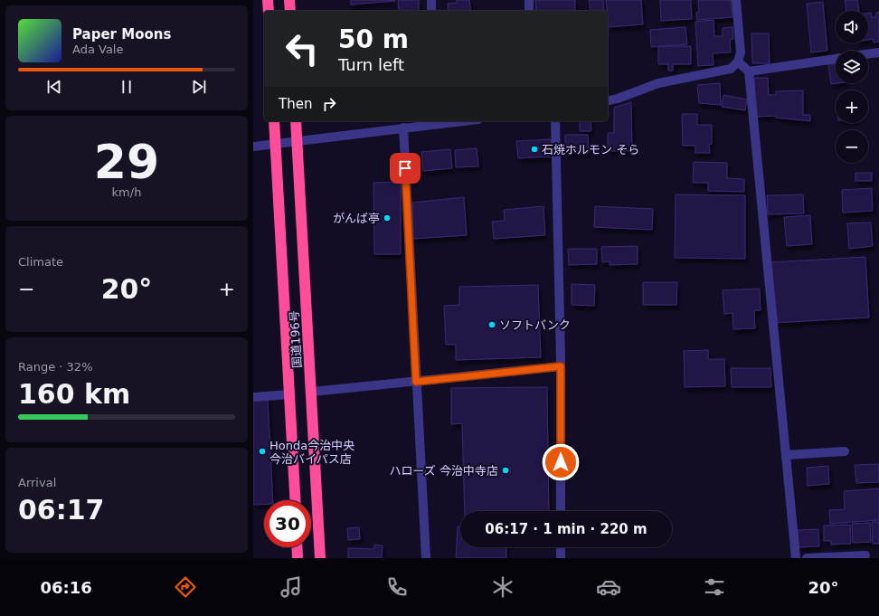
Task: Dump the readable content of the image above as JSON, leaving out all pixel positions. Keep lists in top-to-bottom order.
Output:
{
  "streets": {
    "highway": ["国道196号"]
  },
  "places": [
    "石焼ホルモン そら",
    "がんば亭",
    "ソフトバンク",
    "Honda今治中央 今治バイパス店",
    "ハローズ 今治中寺店"
  ],
  "page": {
    "map_buttons": ["+", "−"],
    "turn": ["50 m", "Turn left"],
    "song": ["Paper Moons", "Ada Vale"],
    "then": "Then",
    "tile": [
      ["29", "km/h"],
      "Climate",
      ["Range · 32%", "160 km"],
      ["Arrival", "06:17"]
    ],
    "heat": ["−", "20°", "+"],
    "limit": "30",
    "trip": "06:17 · 1 min · 220 m",
    "tabs": ["06:16", "20°"]
  }
}
